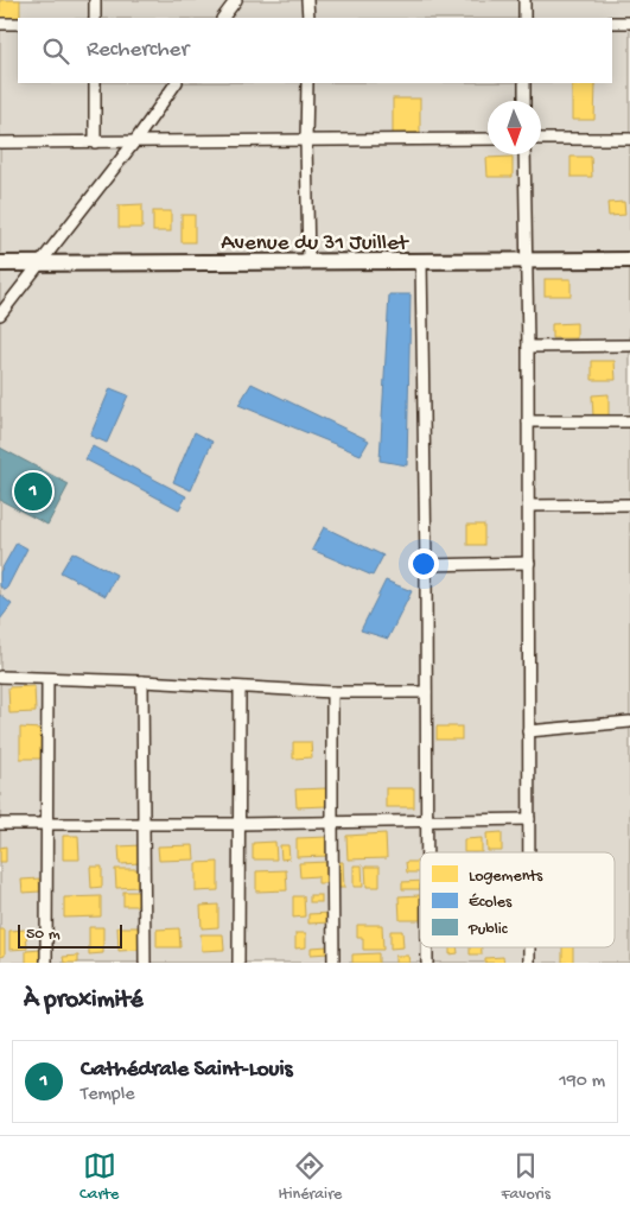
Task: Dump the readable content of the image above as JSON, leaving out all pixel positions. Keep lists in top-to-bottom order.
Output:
{
  "streets": {
    "street": ["Avenue du 31 Juillet"]
  },
  "legend": ["Logements", "Écoles", "Public"],
  "scale_bar": "50 m",
  "north": "bottom",
  "page": {
    "search": "Rechercher",
    "pins": "1",
    "scale": "50 m",
    "heading": "À proximité",
    "list": [
      {
        "mark": "1",
        "name": "Cathédrale Saint-Louis",
        "note": "Temple",
        "value": "190 m"
      }
    ],
    "nav": ["Carte", "Itinéraire", "Favoris"]
  }
}
